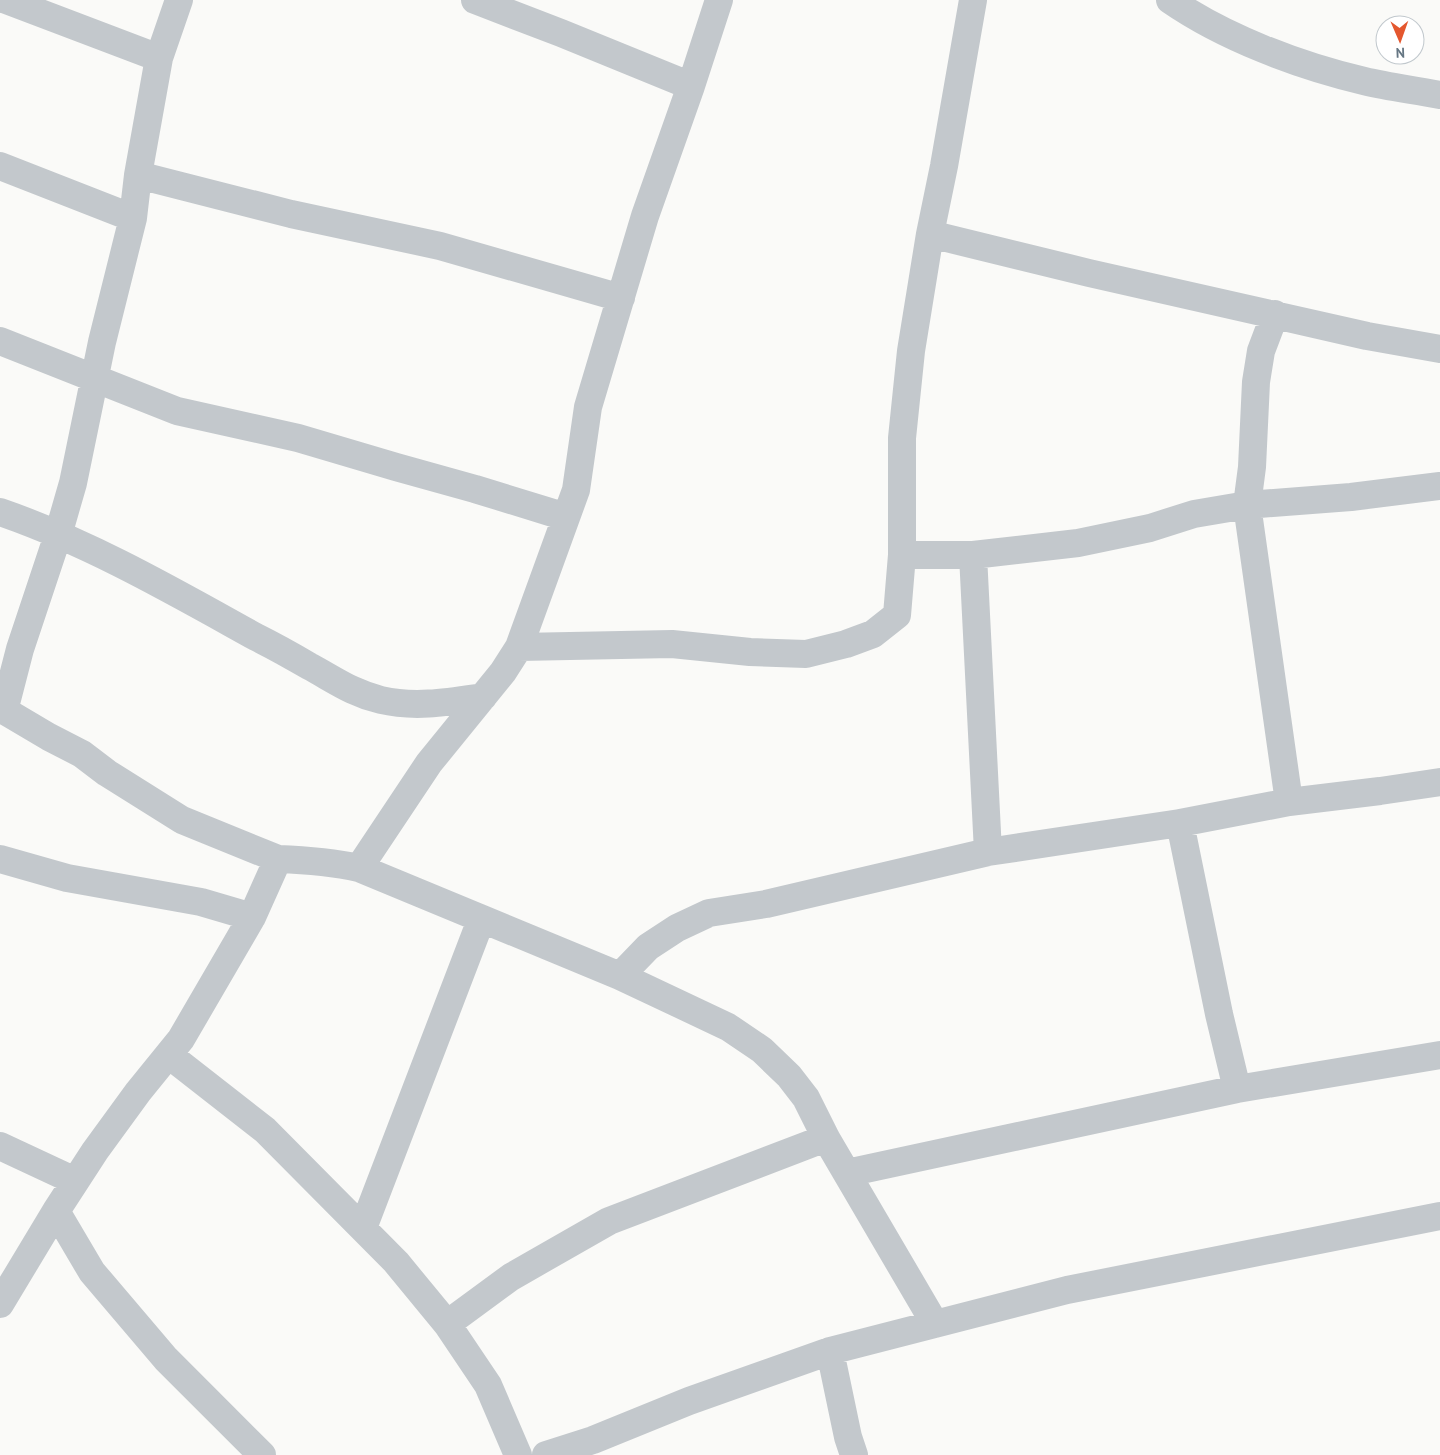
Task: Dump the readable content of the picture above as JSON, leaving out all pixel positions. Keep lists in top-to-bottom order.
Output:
{
  "north": "bottom"
}
